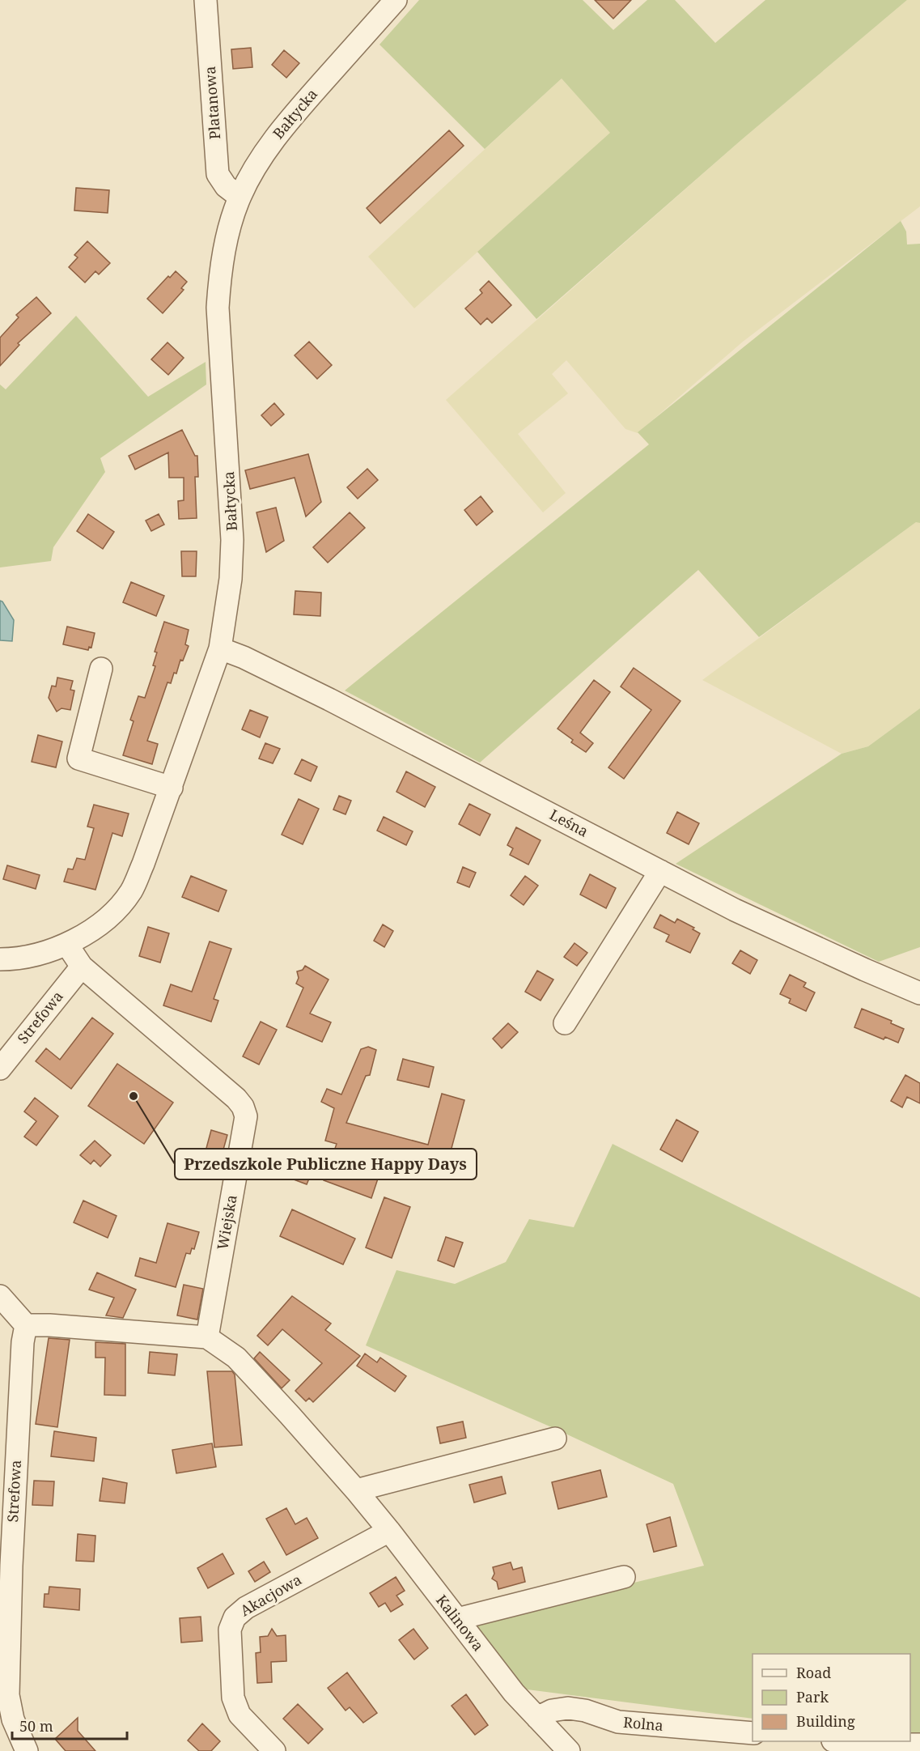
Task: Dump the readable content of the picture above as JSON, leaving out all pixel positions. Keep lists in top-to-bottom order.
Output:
{
  "streets": {
    "street": [
      "Platanowa",
      "Bałtycka",
      "Leśna",
      "Strefowa",
      "Wiejska",
      "Akacjowa",
      "Kalinowa",
      "Rolna"
    ]
  },
  "crossings": [
    ["Platanowa", "Bałtycka"],
    ["Bałtycka", "Leśna"],
    ["Bałtycka", "Wiejska"],
    ["Strefowa", "Wiejska"],
    ["Wiejska", "Kalinowa"],
    ["Akacjowa", "Kalinowa"],
    ["Kalinowa", "Rolna"]
  ],
  "places": ["Przedszkole Publiczne Happy Days"],
  "legend": ["Road", "Park", "Building"],
  "scale_bar": "50 m"
}
